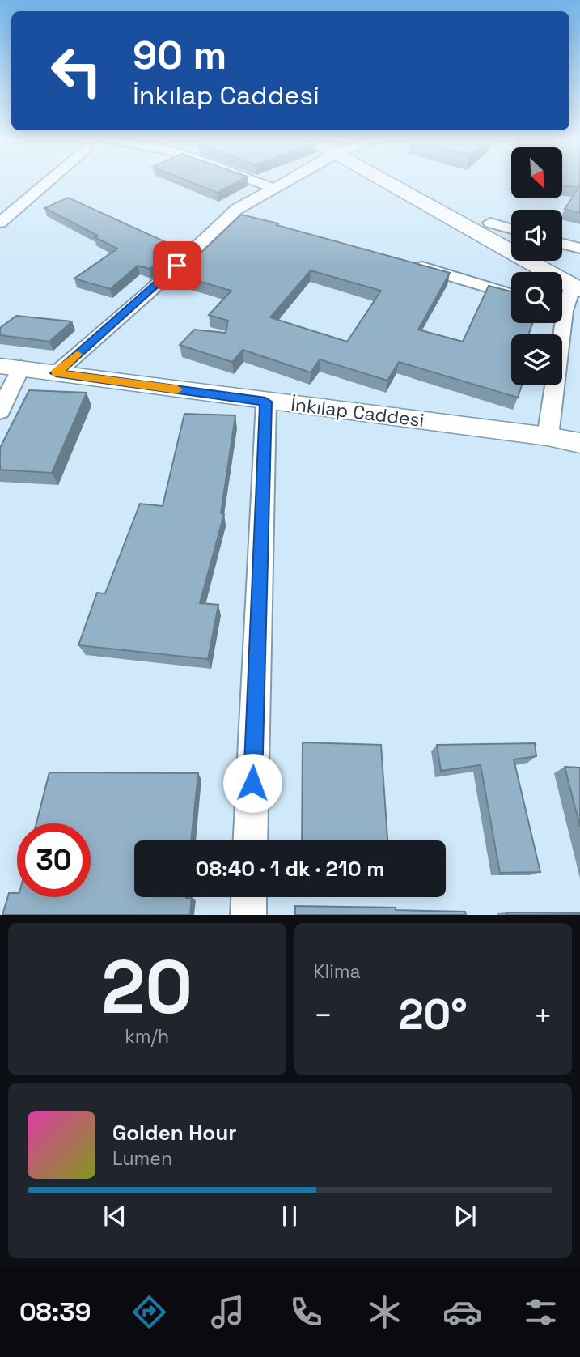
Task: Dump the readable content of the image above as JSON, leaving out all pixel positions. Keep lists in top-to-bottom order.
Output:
{
  "streets": {
    "street": ["İnkılap Caddesi"]
  },
  "north": "bottom right",
  "page": {
    "turn": ["90 m", "İnkılap Caddesi"],
    "limit": "30",
    "trip": "08:40 · 1 dk · 210 m",
    "tile": [
      ["20", "km/h"],
      "Klima"
    ],
    "heat": ["−", "20°", "+"],
    "song": ["Golden Hour", "Lumen"],
    "tabs": "08:39"
  }
}
